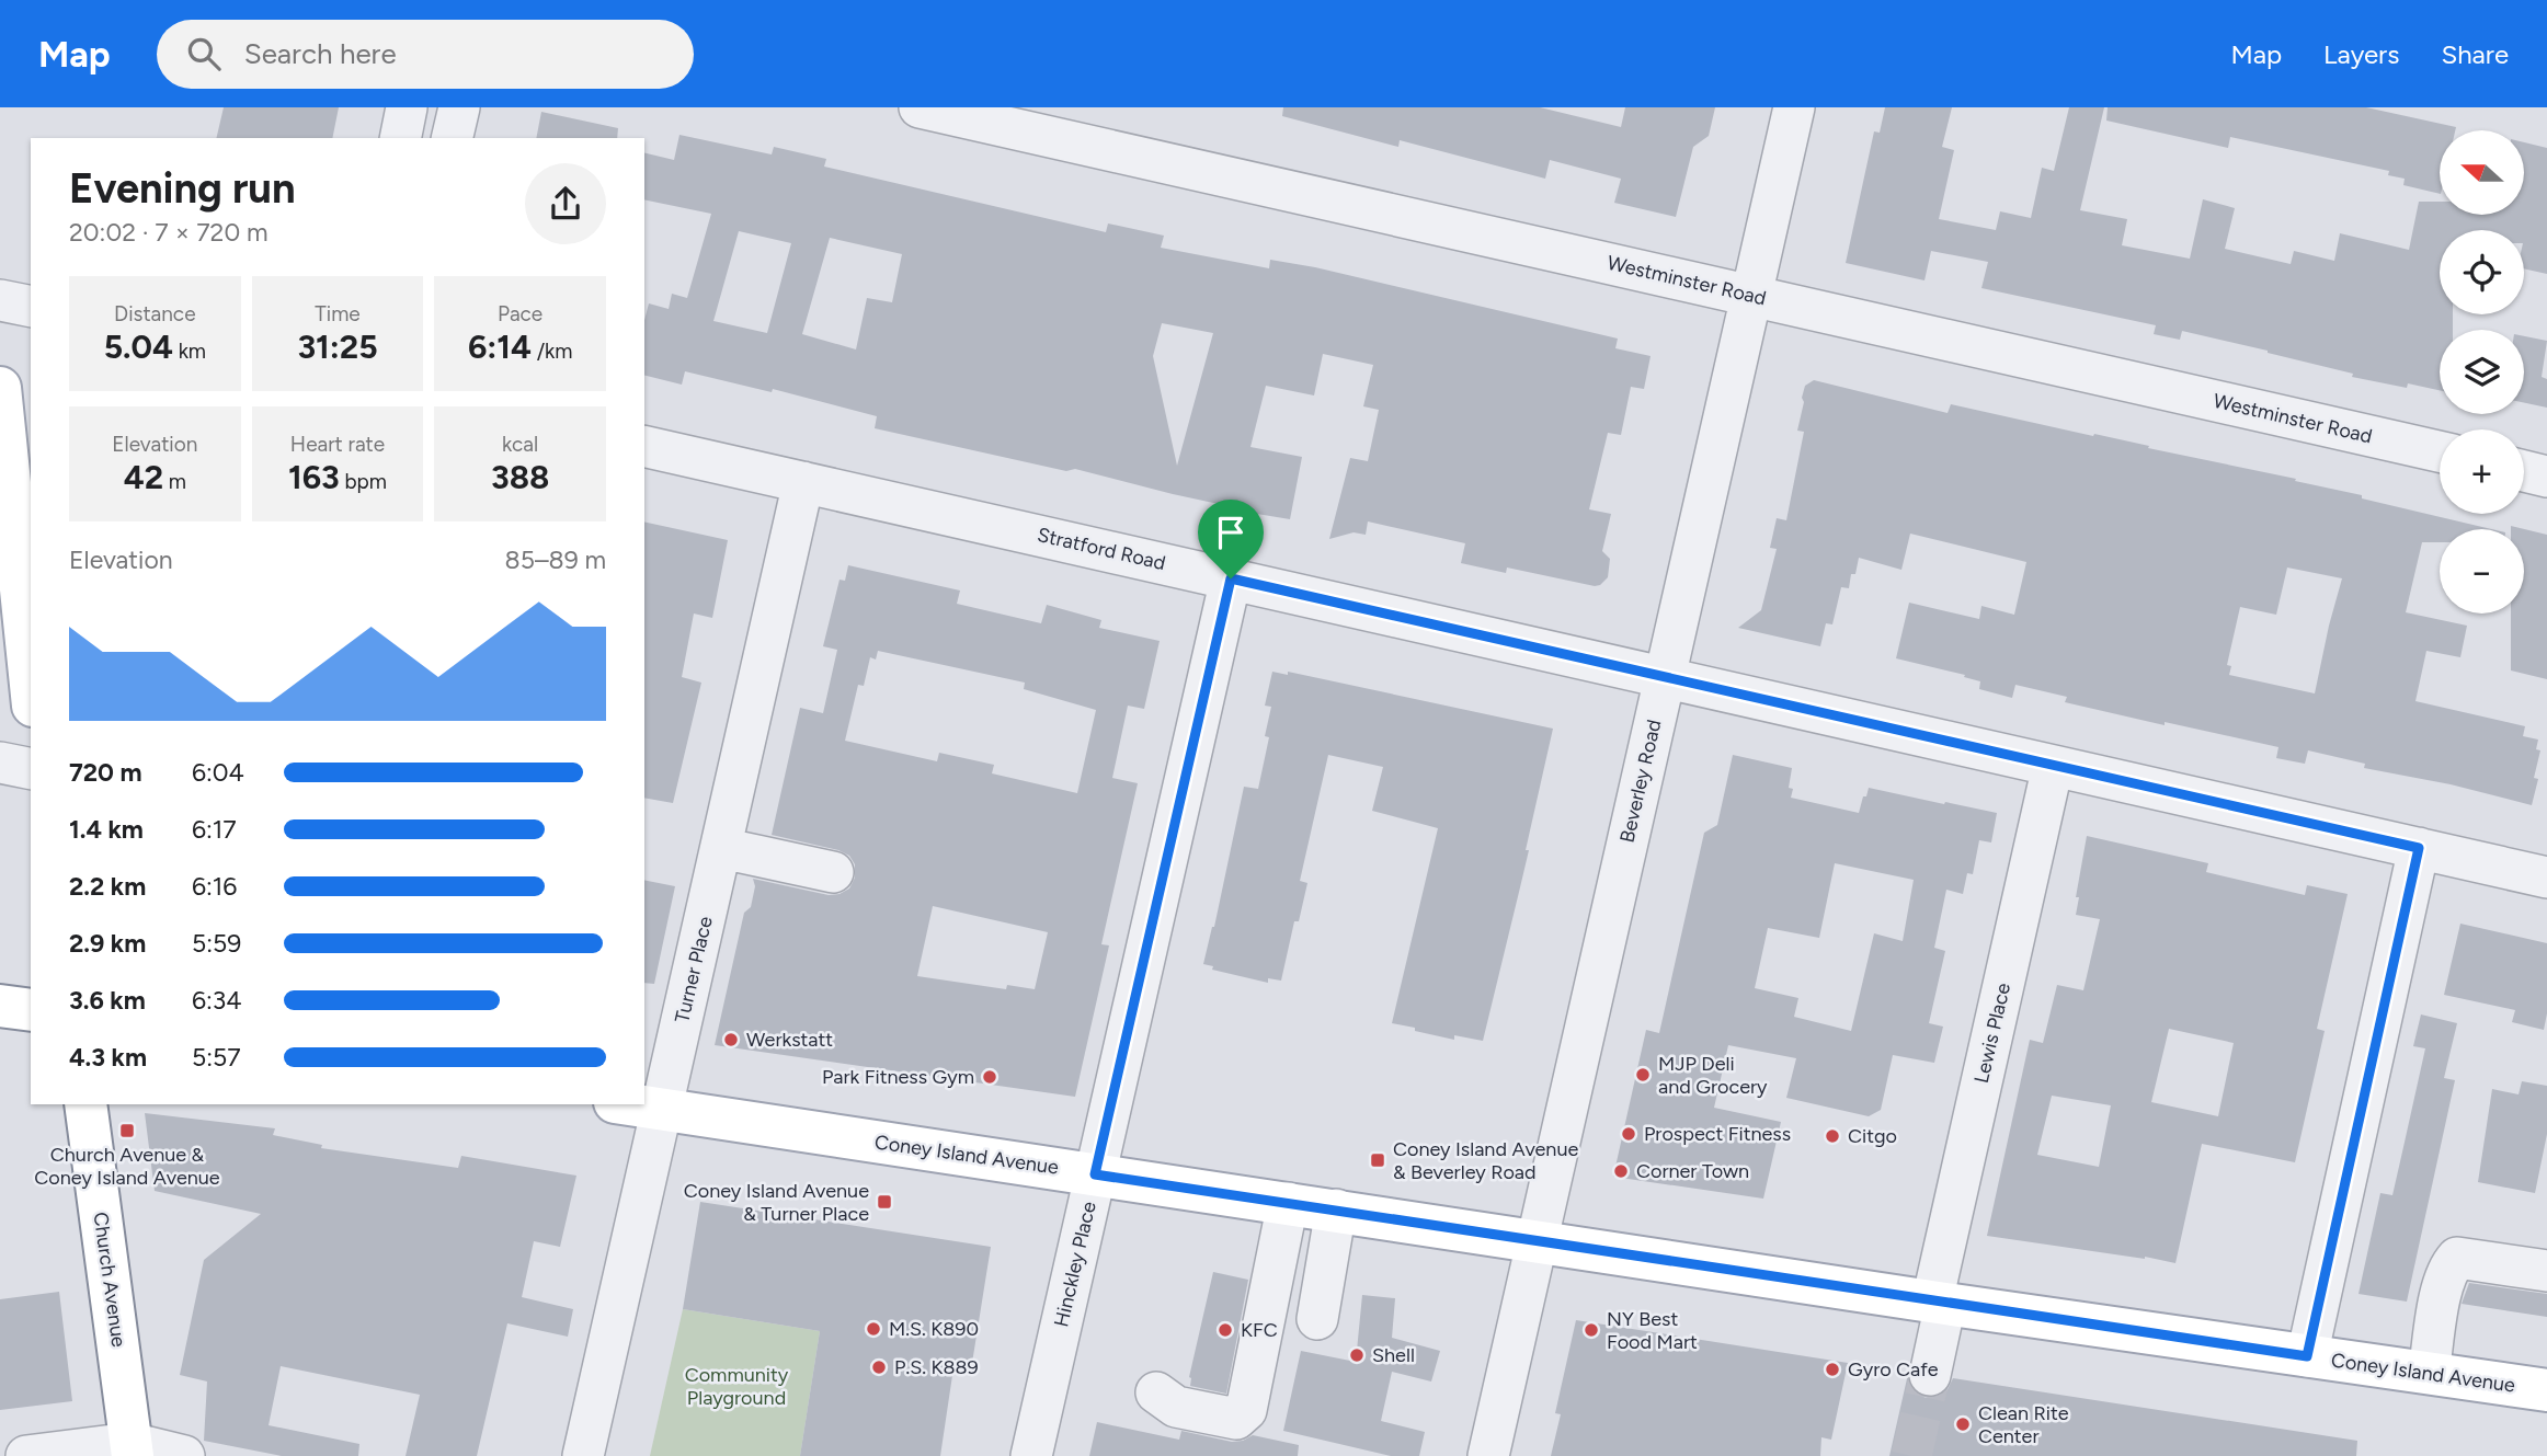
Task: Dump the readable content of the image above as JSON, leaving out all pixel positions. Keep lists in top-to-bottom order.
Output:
{
  "streets": {
    "main road": ["Coney Island Avenue", "Church Avenue"],
    "street": [
      "Westminster Road",
      "Stratford Road",
      "Beverley Road",
      "Turner Place",
      "Lewis Place",
      "Hinckley Place"
    ]
  },
  "crossings": [
    ["Westminster Road", "Beverley Road"],
    ["Stratford Road", "Beverley Road"],
    ["Stratford Road", "Turner Place"],
    ["Stratford Road", "Lewis Place"],
    ["Stratford Road", "Hinckley Place"],
    ["Beverley Road", "Coney Island Avenue"],
    ["Turner Place", "Coney Island Avenue"],
    ["Lewis Place", "Coney Island Avenue"],
    ["Coney Island Avenue", "Hinckley Place"]
  ],
  "parks": ["Community Playground"],
  "places": {
    "other": [
      "Werkstatt",
      "MJP Deli and Grocery",
      "Park Fitness Gym",
      "Prospect Fitness",
      "Citgo",
      "Corner Town",
      "M.S. K890",
      "KFC",
      "NY Best Food Mart",
      "Shell",
      "P.S. K889",
      "Gyro Cafe",
      "Clean Rite Center"
    ],
    "transit": ["Church Avenue & Coney Island Avenue", "Coney Island Avenue & Beverley Road", "Coney Island Avenue & Turner Place"]
  },
  "north": "left",
  "page": {
    "header": "Map",
    "search": "Search here",
    "nav": ["Map", "Layers", "Share"],
    "map_buttons": ["+", "−"],
    "heading": ["Evening run", "20:02 · 7 × 720 m"],
    "stats": [
      ["Distance", "5.04 km"],
      ["Time", "31:25"],
      ["Pace", "6:14 /km"],
      ["Elevation", "42 m"],
      ["Heart rate", "163 bpm"],
      ["kcal", "388"]
    ],
    "chart": ["Elevation", "85–89 m"],
    "list": [
      {
        "name": "720 m",
        "note": "6:04"
      },
      {
        "name": "1.4 km",
        "note": "6:17"
      },
      {
        "name": "2.2 km",
        "note": "6:16"
      },
      {
        "name": "2.9 km",
        "note": "5:59"
      },
      {
        "name": "3.6 km",
        "note": "6:34"
      },
      {
        "name": "4.3 km",
        "note": "5:57"
      }
    ]
  }
}
